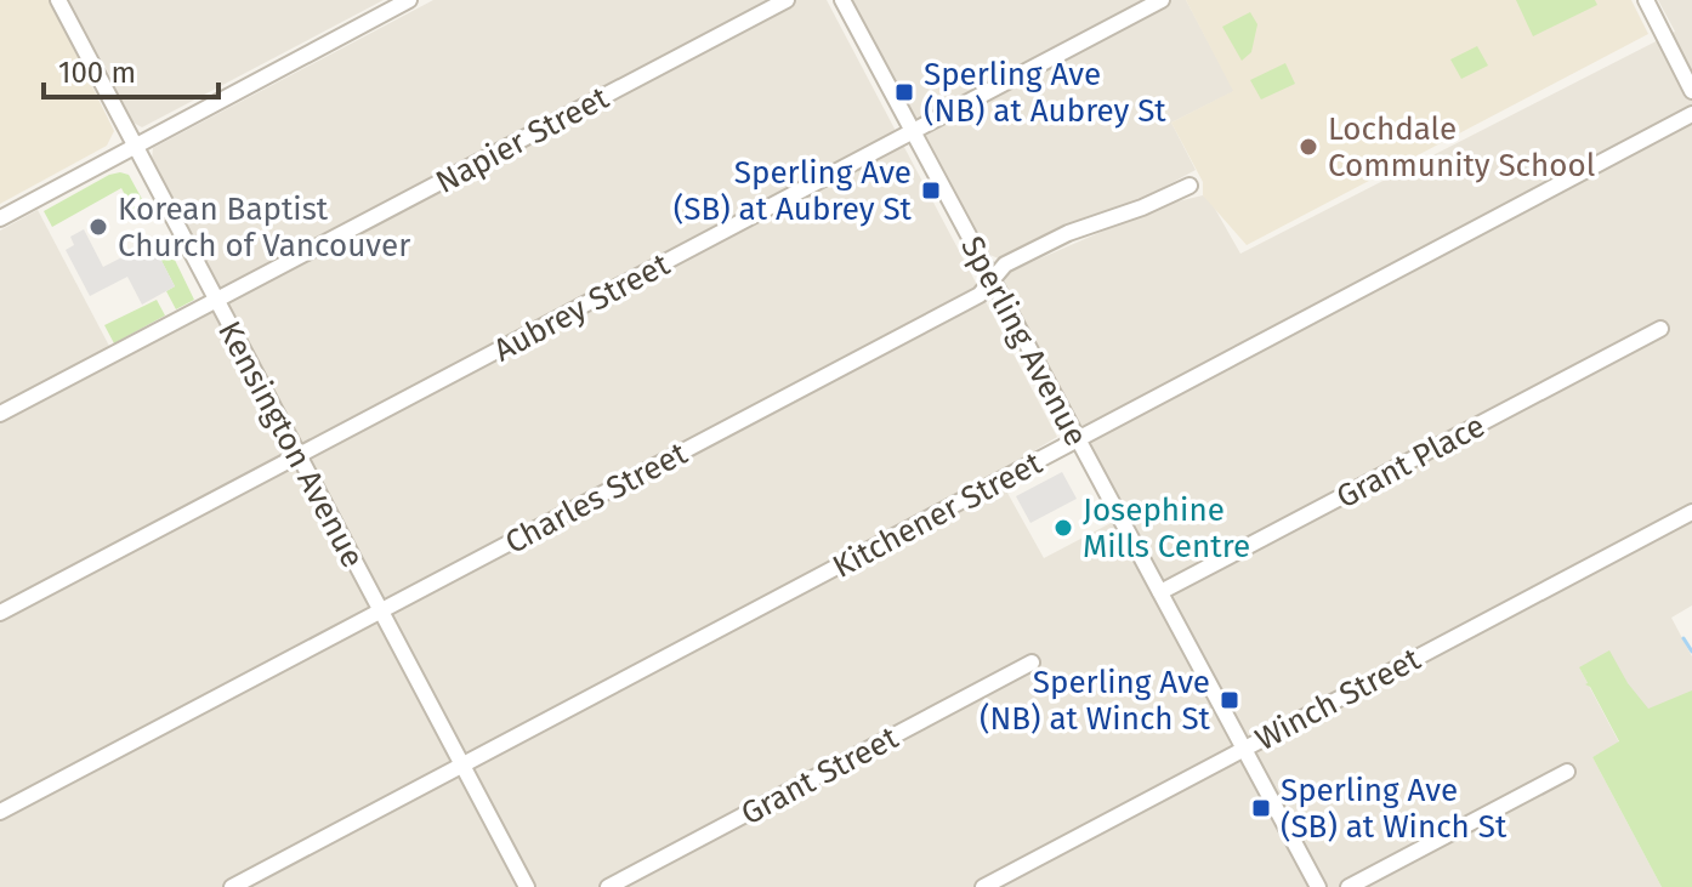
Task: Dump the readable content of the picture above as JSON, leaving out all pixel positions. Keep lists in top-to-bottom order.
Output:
{
  "streets": {
    "street": [
      "Napier Street",
      "Aubrey Street",
      "Sperling Avenue",
      "Kensington Avenue",
      "Grant Place",
      "Charles Street",
      "Kitchener Street",
      "Winch Street",
      "Grant Street"
    ]
  },
  "crossings": [
    ["Napier Street", "Kensington Avenue"],
    ["Aubrey Street", "Sperling Avenue"],
    ["Aubrey Street", "Kensington Avenue"],
    ["Sperling Avenue", "Grant Place"],
    ["Sperling Avenue", "Charles Street"],
    ["Sperling Avenue", "Kitchener Street"],
    ["Sperling Avenue", "Winch Street"],
    ["Kensington Avenue", "Charles Street"],
    ["Kensington Avenue", "Kitchener Street"]
  ],
  "places": {
    "transit": [
      "Sperling Ave (NB) at Aubrey St",
      "Sperling Ave (SB) at Aubrey St",
      "Sperling Ave (NB) at Winch St",
      "Sperling Ave (SB) at Winch St"
    ],
    "other": ["Lochdale Community School", "Korean Baptist Church of Vancouver", "Josephine Mills Centre"]
  },
  "scale_bar": "100 m"
}
